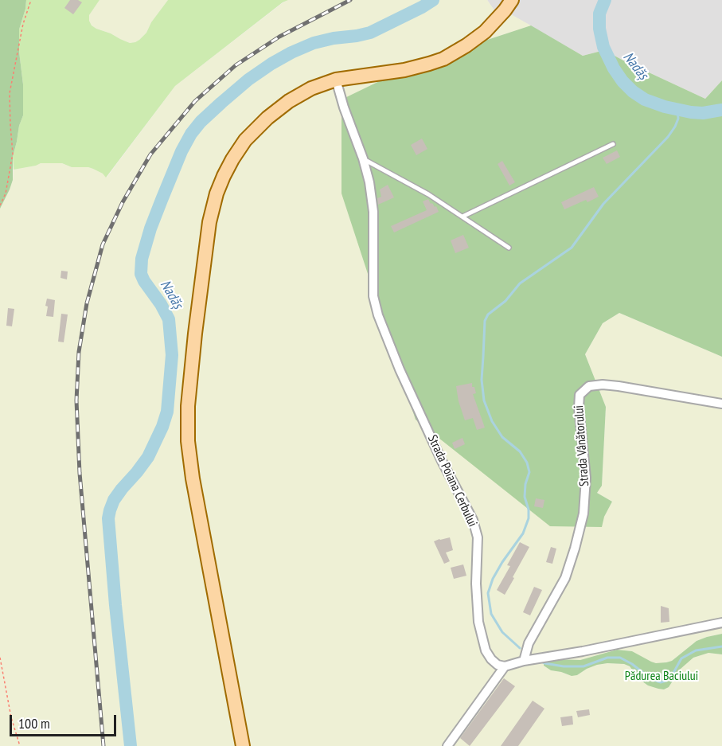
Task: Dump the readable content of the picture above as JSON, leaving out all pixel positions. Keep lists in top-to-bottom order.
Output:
{
  "streets": {
    "street": ["Strada Vânătorului", "Strada Poiana Cerbului"]
  },
  "water": ["Nadăș"],
  "parks": ["Pădurea Baciului"],
  "scale_bar": "100 m"
}
